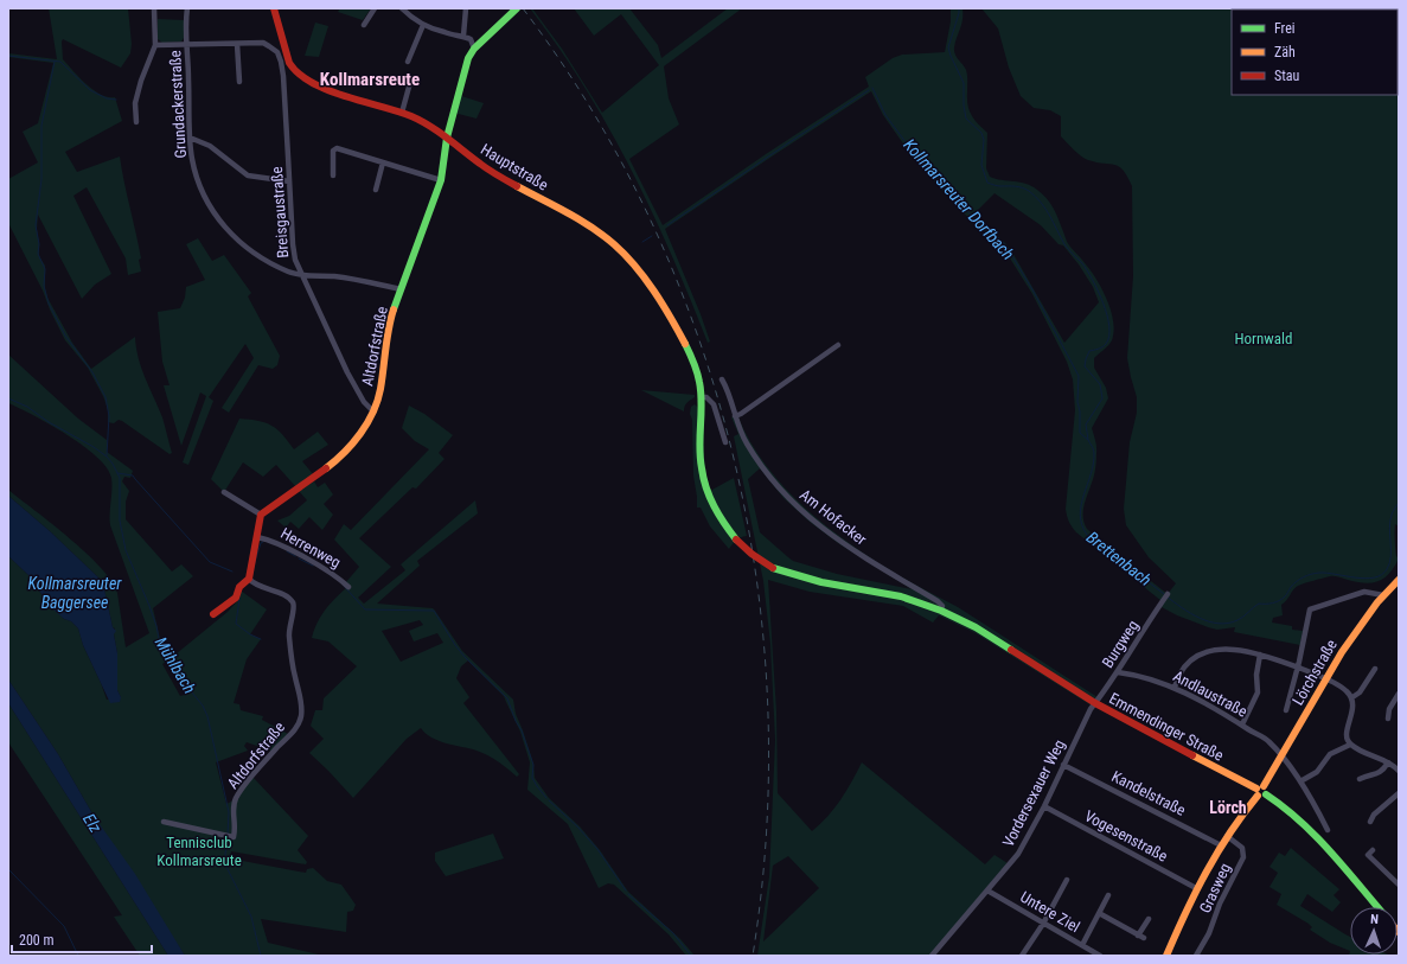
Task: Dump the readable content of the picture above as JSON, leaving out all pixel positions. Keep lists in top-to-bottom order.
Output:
{
  "streets": {
    "main road": [
      "Hauptstraße",
      "Altdorfstraße",
      "Lörchstraße",
      "Emmendinger Straße"
    ],
    "street": [
      "Grundackerstraße",
      "Breisgaustraße",
      "Am Hofacker",
      "Herrenweg",
      "Burgweg",
      "Andlaustraße",
      "Vordersexauer Weg",
      "Kandelstraße",
      "Vogesenstraße",
      "Grasweg",
      "Untere Ziel"
    ]
  },
  "crossings": [
    ["Grundackerstraße", "Breisgaustraße"],
    ["Grundackerstraße", "Altdorfstraße"],
    ["Hauptstraße", "Altdorfstraße"],
    ["Hauptstraße", "Am Hofacker"],
    ["Hauptstraße", "Emmendinger Straße"],
    ["Breisgaustraße", "Altdorfstraße"],
    ["Am Hofacker", "Emmendinger Straße"],
    ["Burgweg", "Andlaustraße"],
    ["Burgweg", "Emmendinger Straße"],
    ["Burgweg", "Vordersexauer Weg"],
    ["Lörchstraße", "Andlaustraße"],
    ["Lörchstraße", "Emmendinger Straße"],
    ["Lörchstraße", "Kandelstraße"],
    ["Lörchstraße", "Vogesenstraße"],
    ["Lörchstraße", "Grasweg"],
    ["Emmendinger Straße", "Vordersexauer Weg"],
    ["Vordersexauer Weg", "Kandelstraße"],
    ["Vordersexauer Weg", "Vogesenstraße"],
    ["Vordersexauer Weg", "Untere Ziel"]
  ],
  "districts": ["Kollmarsreute", "Lörch"],
  "water": [
    "Kollmarsreuter Dorfbach",
    "Brettenbach",
    "Kollmarsreuter Baggersee",
    "Mühlbach",
    "Elz"
  ],
  "parks": ["Hornwald", "Tennisclub Kollmarsreute"],
  "legend": ["Frei", "Zäh", "Stau"],
  "scale_bar": "200 m",
  "north": "top"
}
